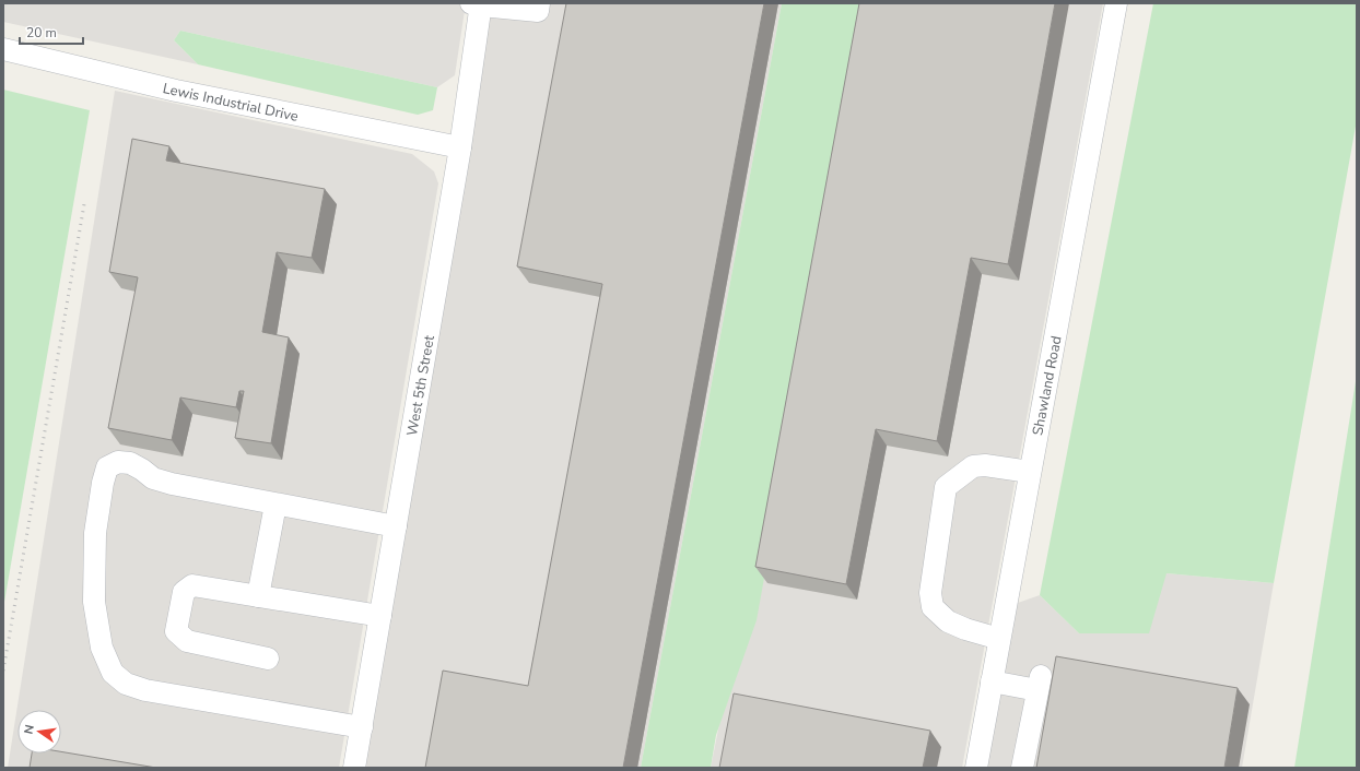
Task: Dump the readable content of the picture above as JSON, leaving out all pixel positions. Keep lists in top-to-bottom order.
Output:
{
  "streets": {
    "street": ["Lewis Industrial Drive", "West 5th Street", "Shawland Road"]
  },
  "crossings": [
    ["Lewis Industrial Drive", "West 5th Street"]
  ],
  "scale_bar": "20 m",
  "north": "left"
}
